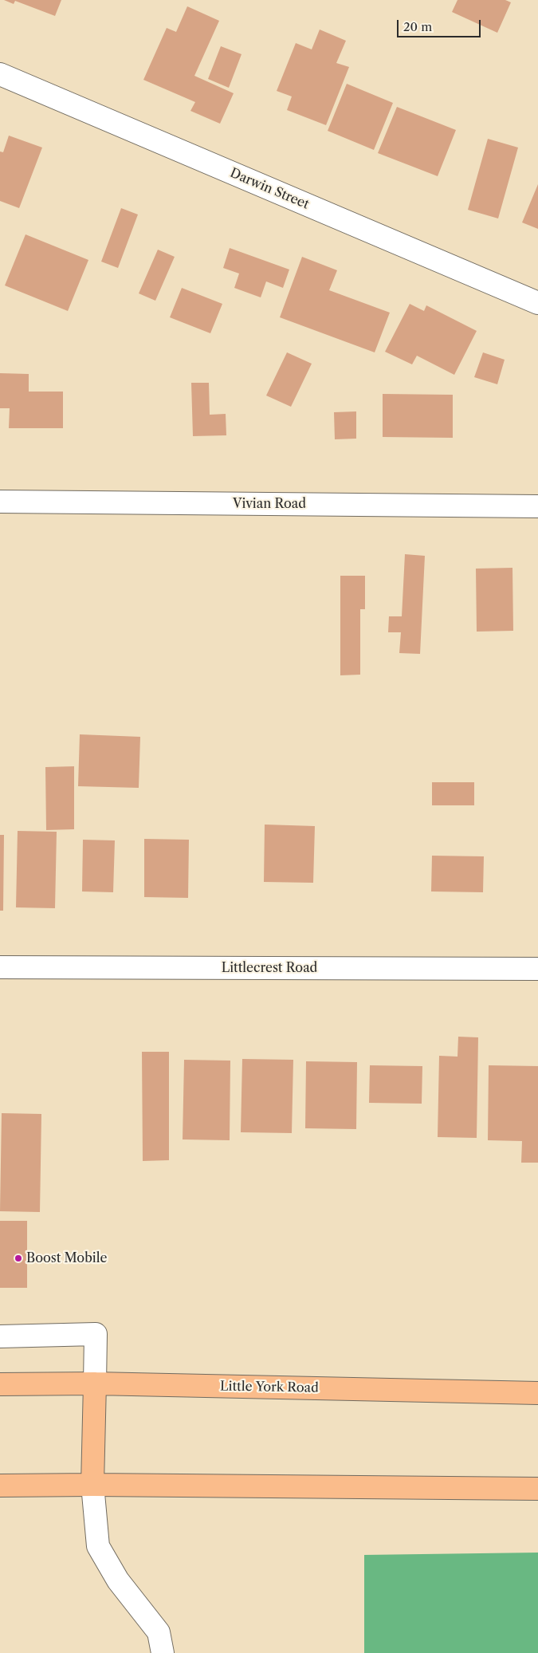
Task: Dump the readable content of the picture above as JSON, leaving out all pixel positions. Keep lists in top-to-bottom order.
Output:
{
  "streets": {
    "main road": ["Little York Road"],
    "street": ["Darwin Street", "Vivian Road", "Littlecrest Road"]
  },
  "places": ["Boost Mobile"],
  "scale_bar": "20 m"
}
